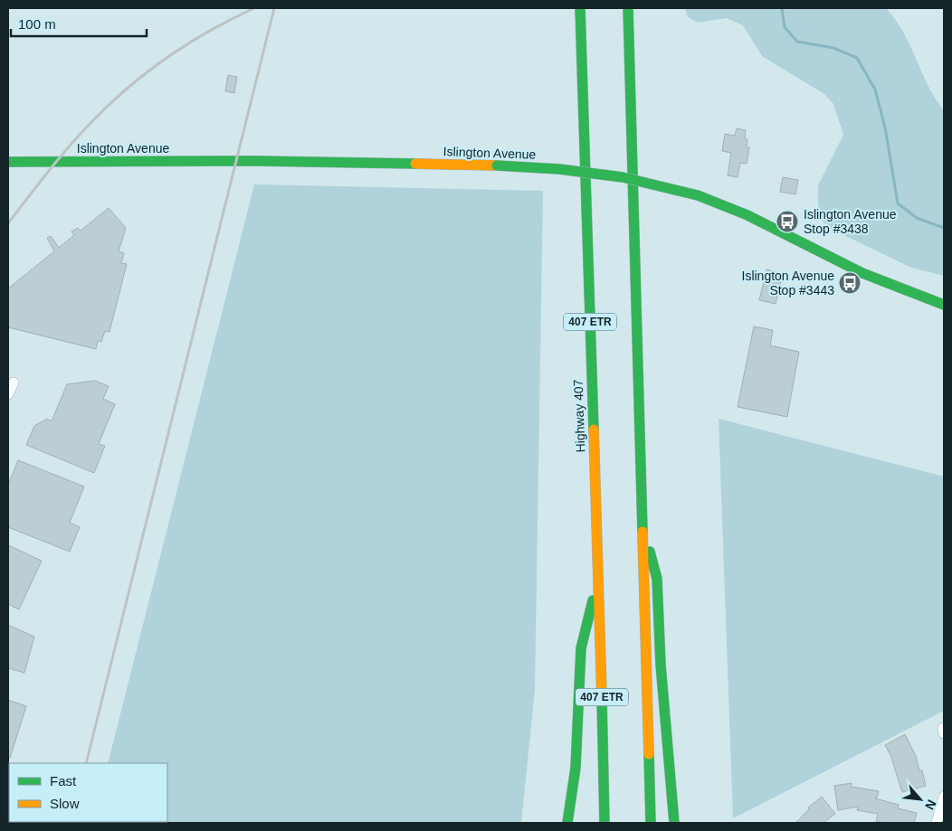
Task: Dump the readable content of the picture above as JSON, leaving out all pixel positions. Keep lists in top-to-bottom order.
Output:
{
  "streets": {
    "main road": ["Islington Avenue", "407 ETR", "Highway 407"]
  },
  "places": {
    "bus stop": ["Islington Avenue Stop #3438", "Islington Avenue Stop #3443"]
  },
  "legend": ["Fast", "Slow"],
  "scale_bar": "100 m",
  "north": "bottom right"
}
